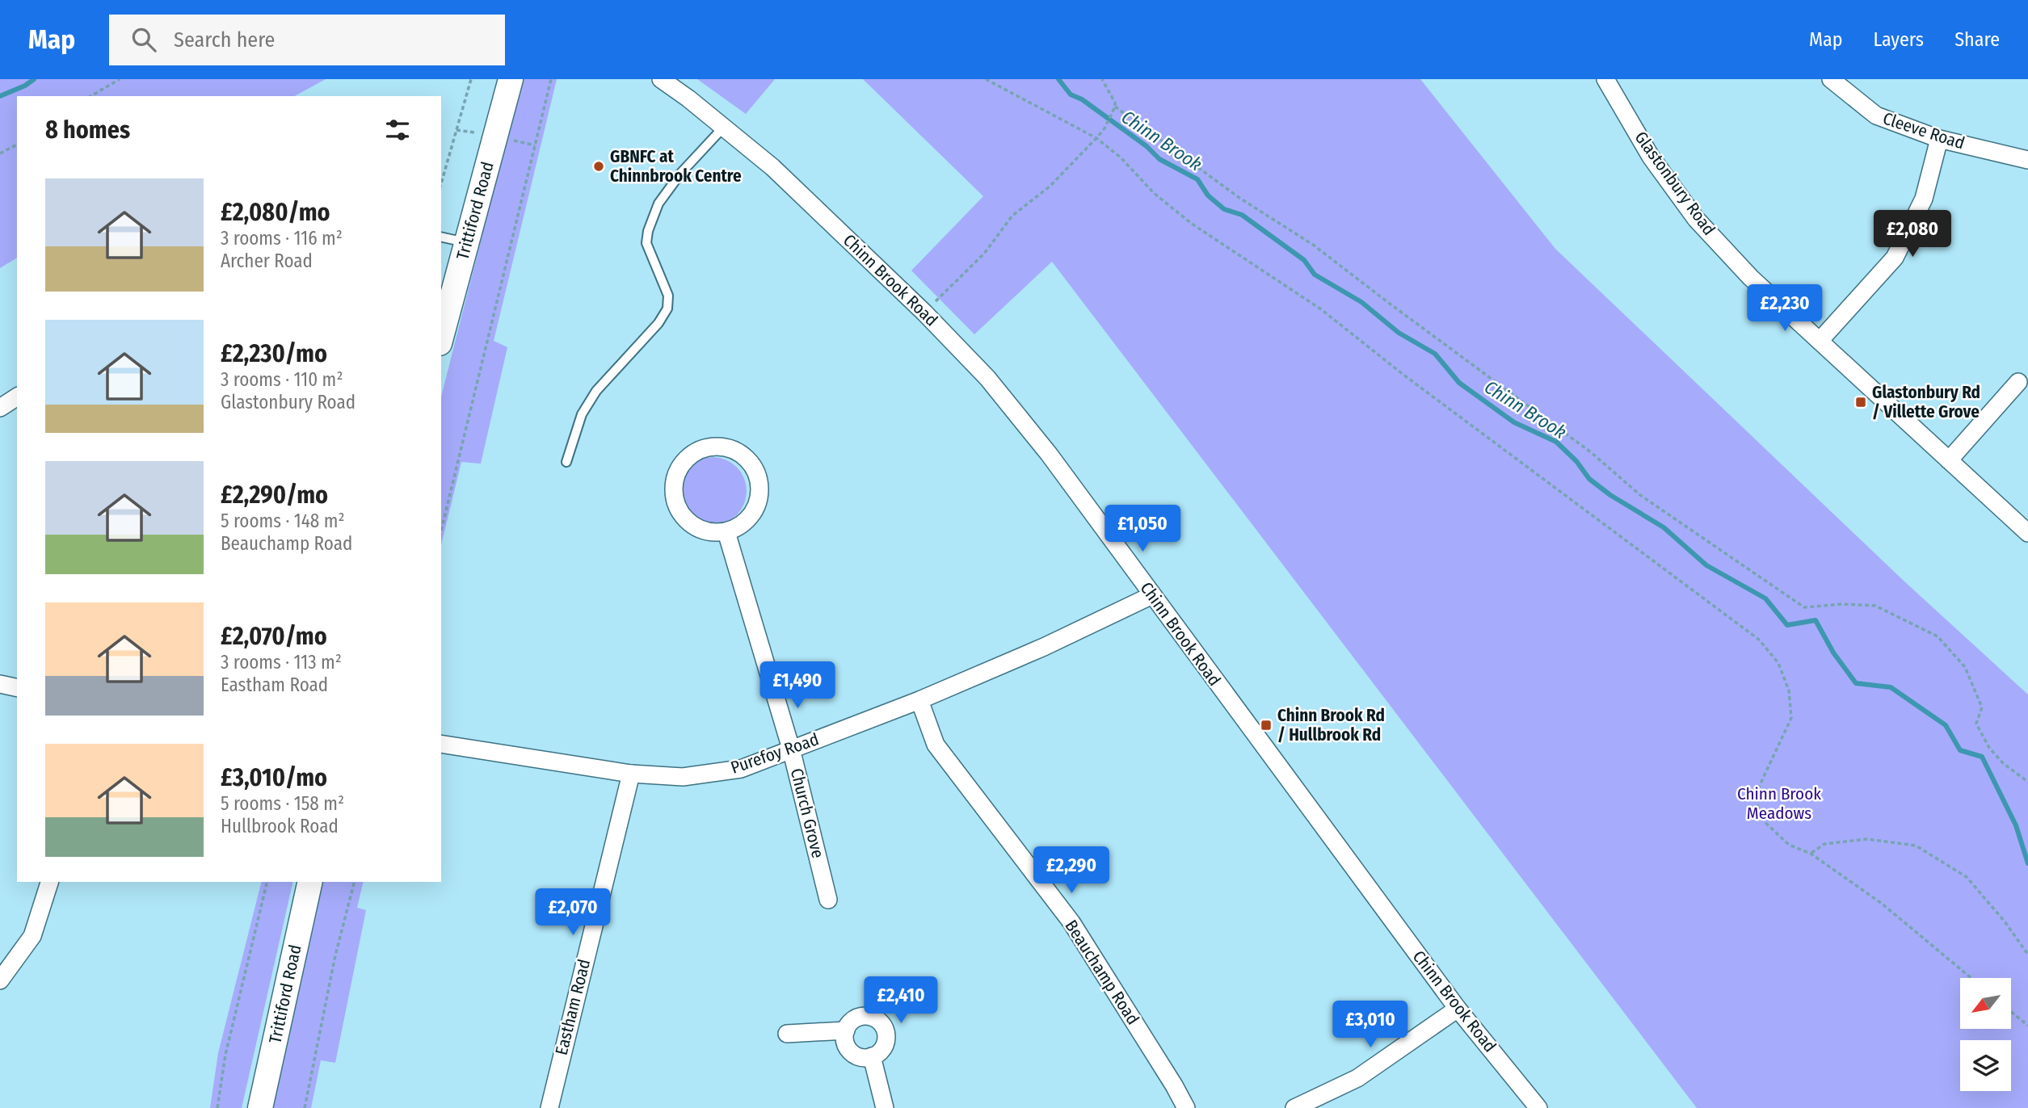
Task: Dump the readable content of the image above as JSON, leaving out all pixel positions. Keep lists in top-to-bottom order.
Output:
{
  "streets": {
    "street": [
      "Cleeve Road",
      "Glastonbury Road",
      "Trittiford Road",
      "Chinn Brook Road",
      "Purefoy Road",
      "Church Grove",
      "Beauchamp Road",
      "Eastham Road"
    ]
  },
  "crossings": [
    ["Chinn Brook Road", "Purefoy Road"],
    ["Purefoy Road", "Church Grove"],
    ["Purefoy Road", "Beauchamp Road"],
    ["Purefoy Road", "Eastham Road"]
  ],
  "water": ["Chinn Brook"],
  "parks": ["Chinn Brook Meadows"],
  "places": {
    "other": ["GBNFC at Chinnbrook Centre"],
    "transit": ["Glastonbury Rd / Villette Grove", "Chinn Brook Rd / Hullbrook Rd"]
  },
  "north": "bottom left",
  "page": {
    "header": "Map",
    "search": "Search here",
    "nav": ["Map", "Layers", "Share"],
    "heading": "8 homes",
    "list": [
      {
        "name": "£2,080/mo",
        "note": "3 rooms · 116 m² · Archer Road"
      },
      {
        "name": "£2,230/mo",
        "note": "3 rooms · 110 m² · Glastonbury Road"
      },
      {
        "name": "£2,290/mo",
        "note": "5 rooms · 148 m² · Beauchamp Road"
      },
      {
        "name": "£2,070/mo",
        "note": "3 rooms · 113 m² · Eastham Road"
      },
      {
        "name": "£3,010/mo",
        "note": "5 rooms · 158 m² · Hullbrook Road"
      }
    ],
    "price": [
      "£2,080",
      "£2,230",
      "£1,050",
      "£1,490",
      "£2,290",
      "£2,070",
      "£2,410",
      "£3,010"
    ]
  }
}
